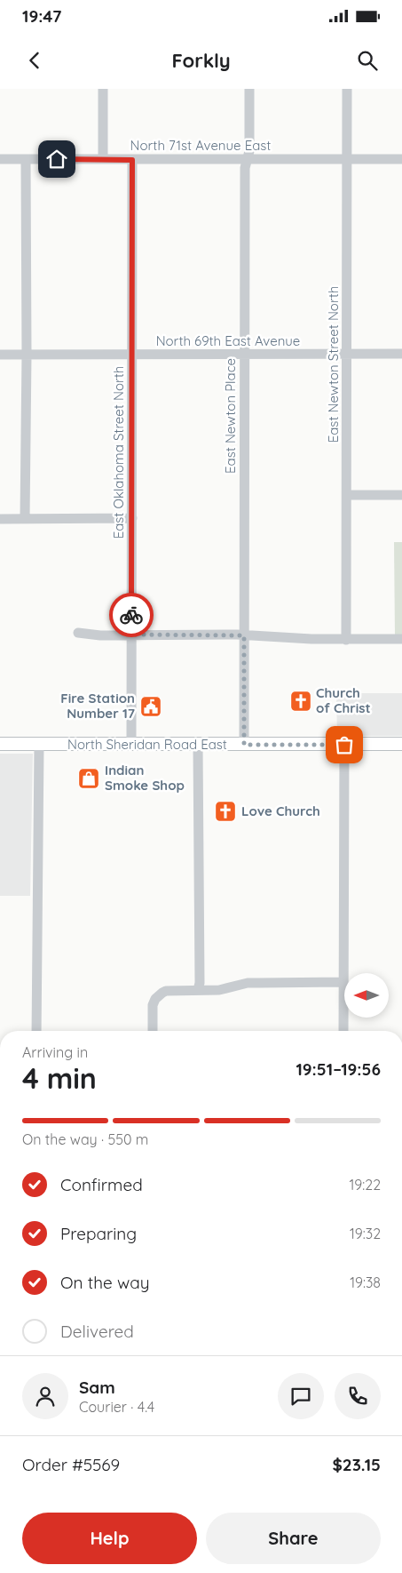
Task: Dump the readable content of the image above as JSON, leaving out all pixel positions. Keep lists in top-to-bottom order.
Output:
{
  "streets": {
    "main road": ["North Sheridan Road East"],
    "street": [
      "North 71st Avenue East",
      "North 69th East Avenue",
      "East Newton Street North",
      "East Newton Place",
      "East Oklahoma Street North"
    ]
  },
  "crossings": [
    ["North 71st Avenue East", "East Newton Street North"],
    ["North 71st Avenue East", "East Newton Place"],
    ["North 71st Avenue East", "East Oklahoma Street North"],
    ["North 69th East Avenue", "East Newton Street North"],
    ["North 69th East Avenue", "East Newton Place"],
    ["North 69th East Avenue", "East Oklahoma Street North"],
    ["East Newton Place", "North Sheridan Road East"],
    ["East Oklahoma Street North", "North Sheridan Road East"]
  ],
  "places": {
    "church": ["Church of Christ", "Love Church"],
    "public building": ["Fire Station Number 17"],
    "shop": ["Indian Smoke Shop"]
  },
  "north": "left",
  "page": {
    "status": "19:47",
    "header": "Forkly",
    "heading": ["4 min", "Arriving in", "19:51–19:56"],
    "panel": [
      "Sam",
      "Courier · 4.4",
      "Order #5569",
      "$23.15"
    ],
    "bar": "On the way · 550 m",
    "list": [
      ["Confirmed", "19:22"],
      ["Preparing", "19:32"],
      ["On the way", "19:38"],
      "Delivered"
    ],
    "buttons": ["Help", "Share"]
  }
}
